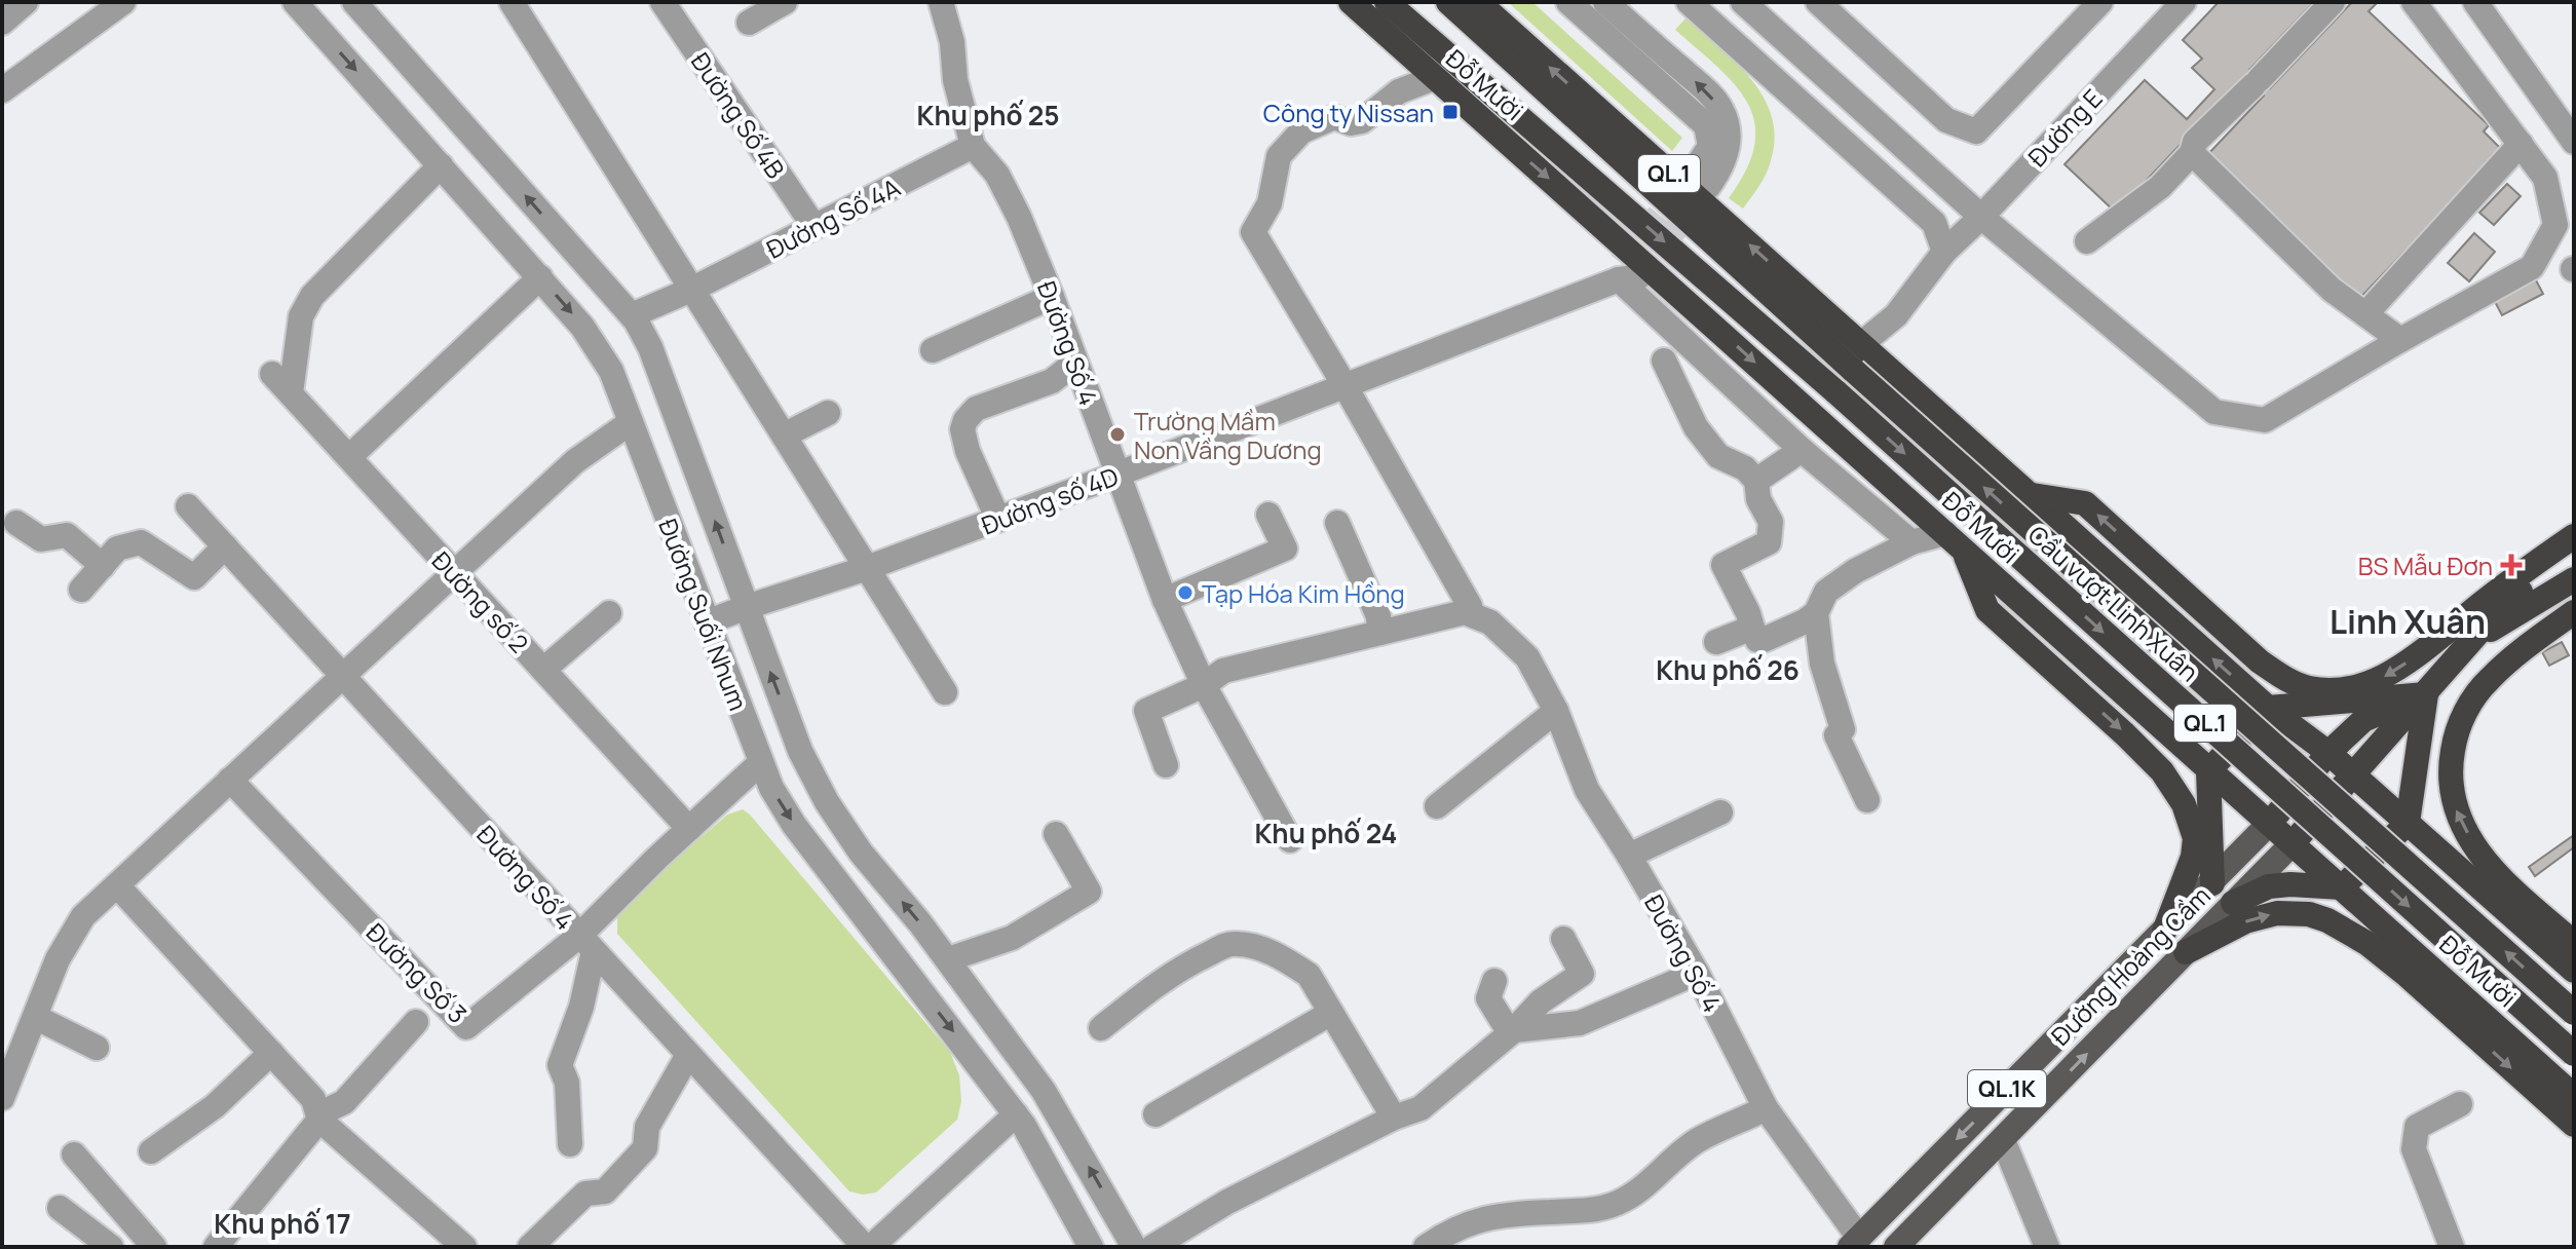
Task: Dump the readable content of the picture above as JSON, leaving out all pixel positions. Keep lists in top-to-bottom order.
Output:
{
  "streets": {
    "highway": ["Đỗ Mười", "QL.1", "Cầu vượt Linh Xuân"],
    "main road": ["Đường Hoàng Cầm", "QL.1K"],
    "street": [
      "Đường Số 4B",
      "Đường E",
      "Đường Số 4A",
      "Đường Số 4",
      "Đường số 4D",
      "Đường số 2",
      "Đường Suối Nhum",
      "Đường Số 3"
    ]
  },
  "crossings": [
    ["Đỗ Mười", "Cầu vượt Linh Xuân"],
    ["Đỗ Mười", "Đường Hoàng Cầm"],
    ["Đường Số 4B", "Đường Số 4A"],
    ["Đường E", "QL.1"],
    ["Đường Số 4A", "Đường Số 4"],
    ["Đường Số 4A", "Đường Suối Nhum"],
    ["Đường Số 4", "Đường số 4D"],
    ["Đường Số 4", "Đường Hoàng Cầm"],
    ["Đường Số 4", "Đường Số 3"],
    ["Đường số 4D", "Đường Suối Nhum"],
    ["Đường số 2", "Đường Số 3"],
    ["Đường Suối Nhum", "Đường Số 3"]
  ],
  "districts": [
    "Khu phố 25",
    "Linh Xuân",
    "Khu phố 26",
    "Khu phố 24",
    "Khu phố 17"
  ],
  "places": {
    "transit": ["Công ty Nissan"],
    "other": ["Trường Mầm Non Vầng Dương", "Tạp Hóa Kim Hồng"],
    "health": ["BS Mẫu Đơn"]
  }
}
